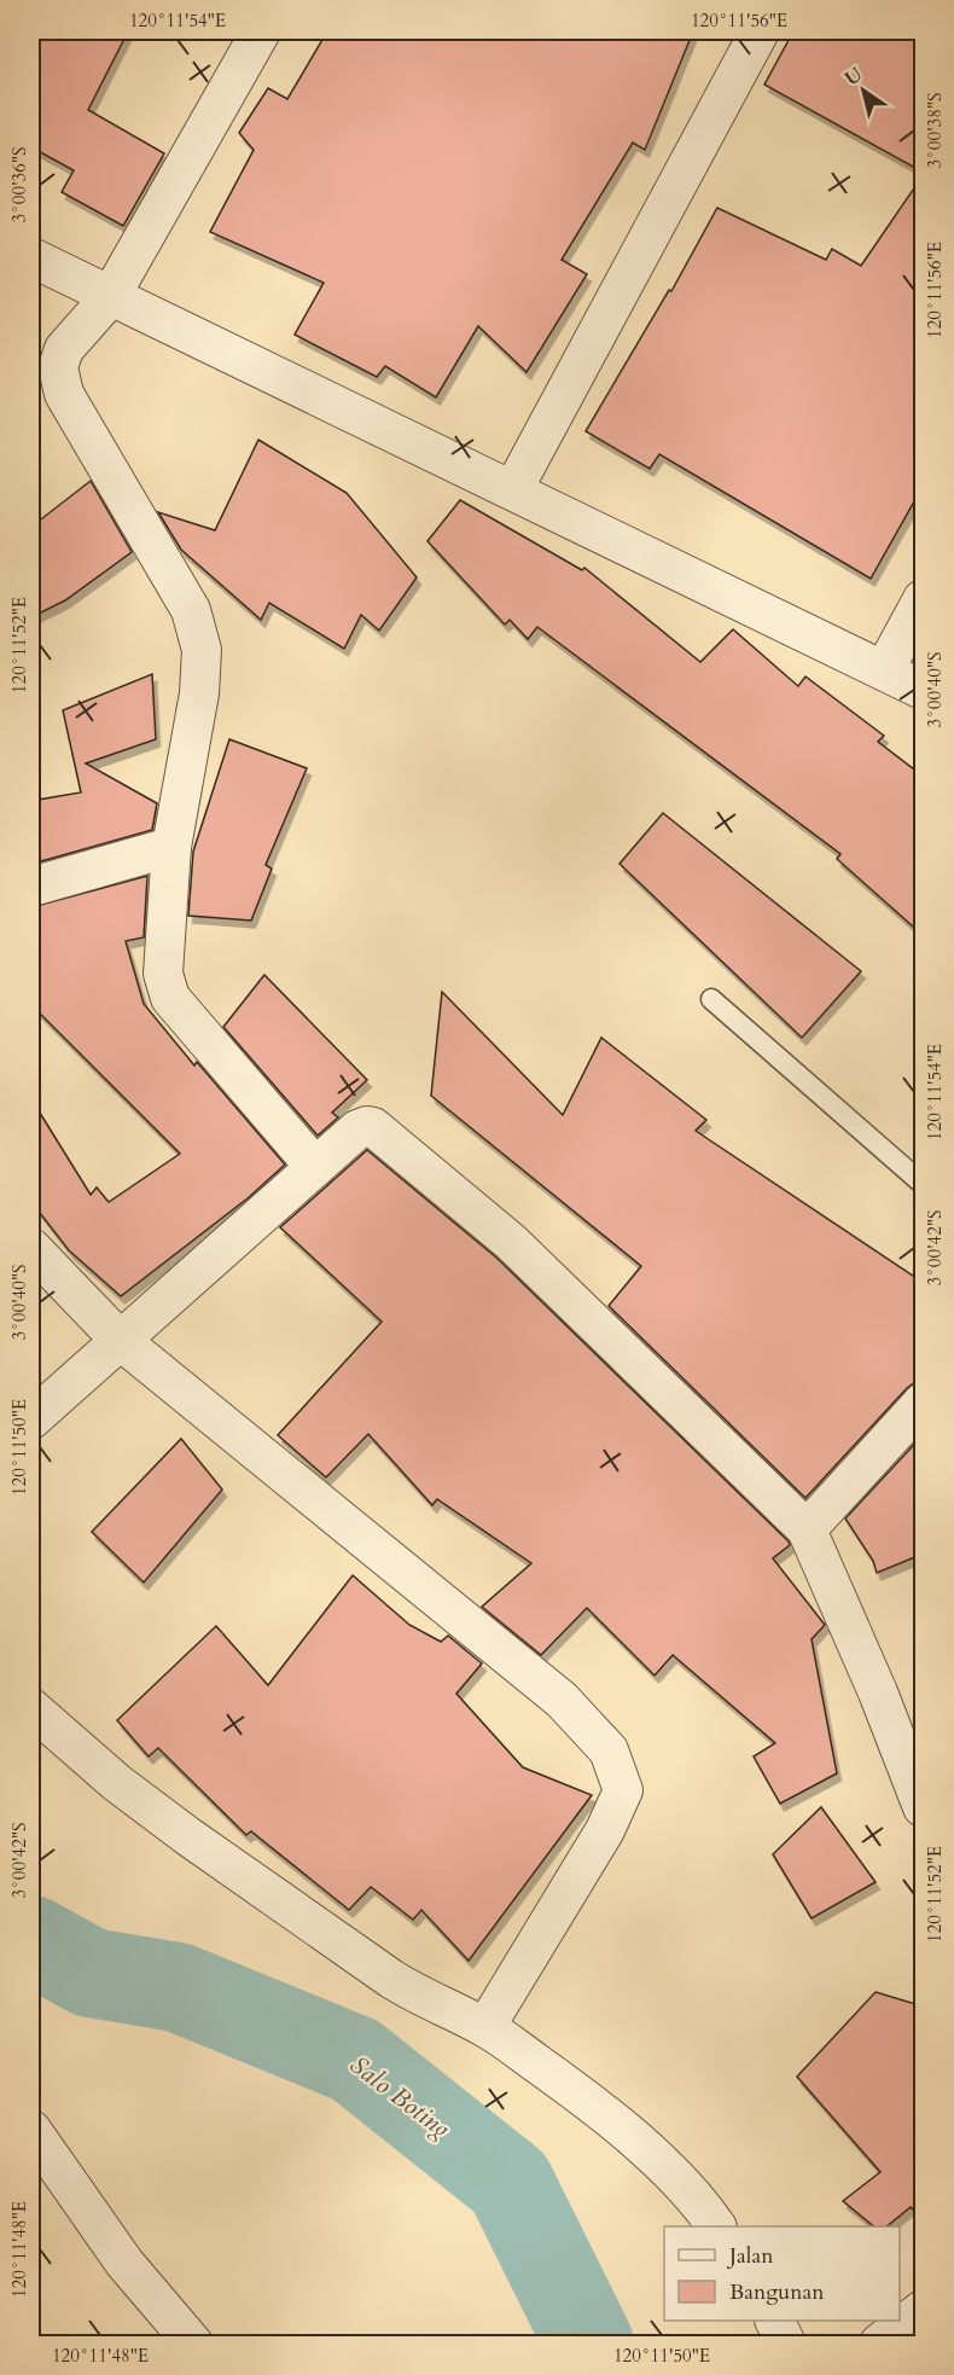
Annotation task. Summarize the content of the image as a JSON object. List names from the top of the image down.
{
  "water": ["Salo Boting"],
  "legend": ["Jalan", "Bangunan"],
  "north": "top left",
  "coordinates": [
    "120°11'54\"E",
    "120°11'56\"E",
    "3°00'38\"S",
    "3°00'36\"S",
    "120°11'52\"E",
    "3°00'40\"S",
    "3°00'42\"S",
    "120°11'50\"E",
    "120°11'48\"E"
  ]
}
